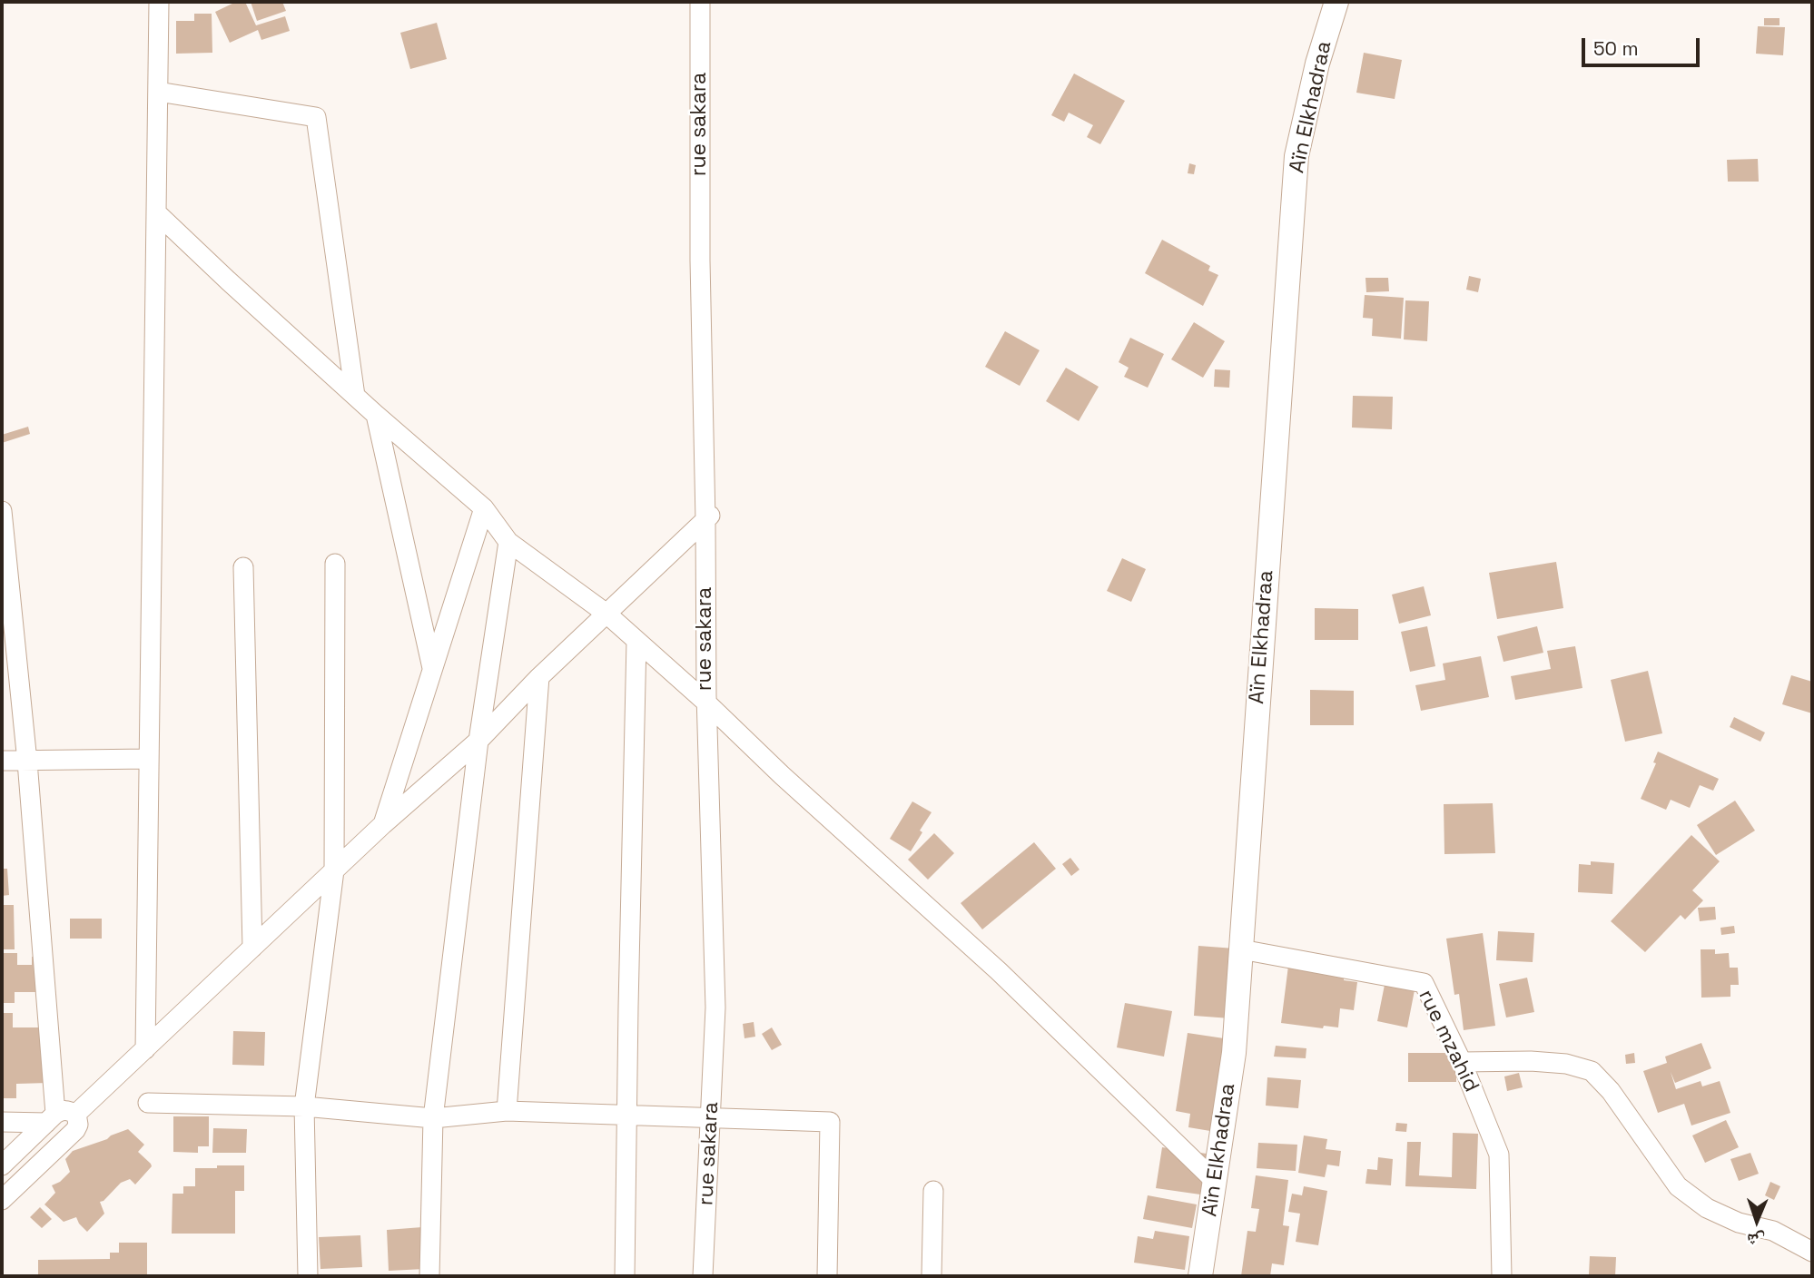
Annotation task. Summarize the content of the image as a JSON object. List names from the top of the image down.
{
  "streets": {
    "main road": ["Aïn Elkhadraa"],
    "street": ["rue sakara", "rue mzahid"]
  },
  "crossings": [
    ["Aïn Elkhadraa", "rue mzahid"]
  ],
  "scale_bar": "50 m",
  "north": "bottom"
}
